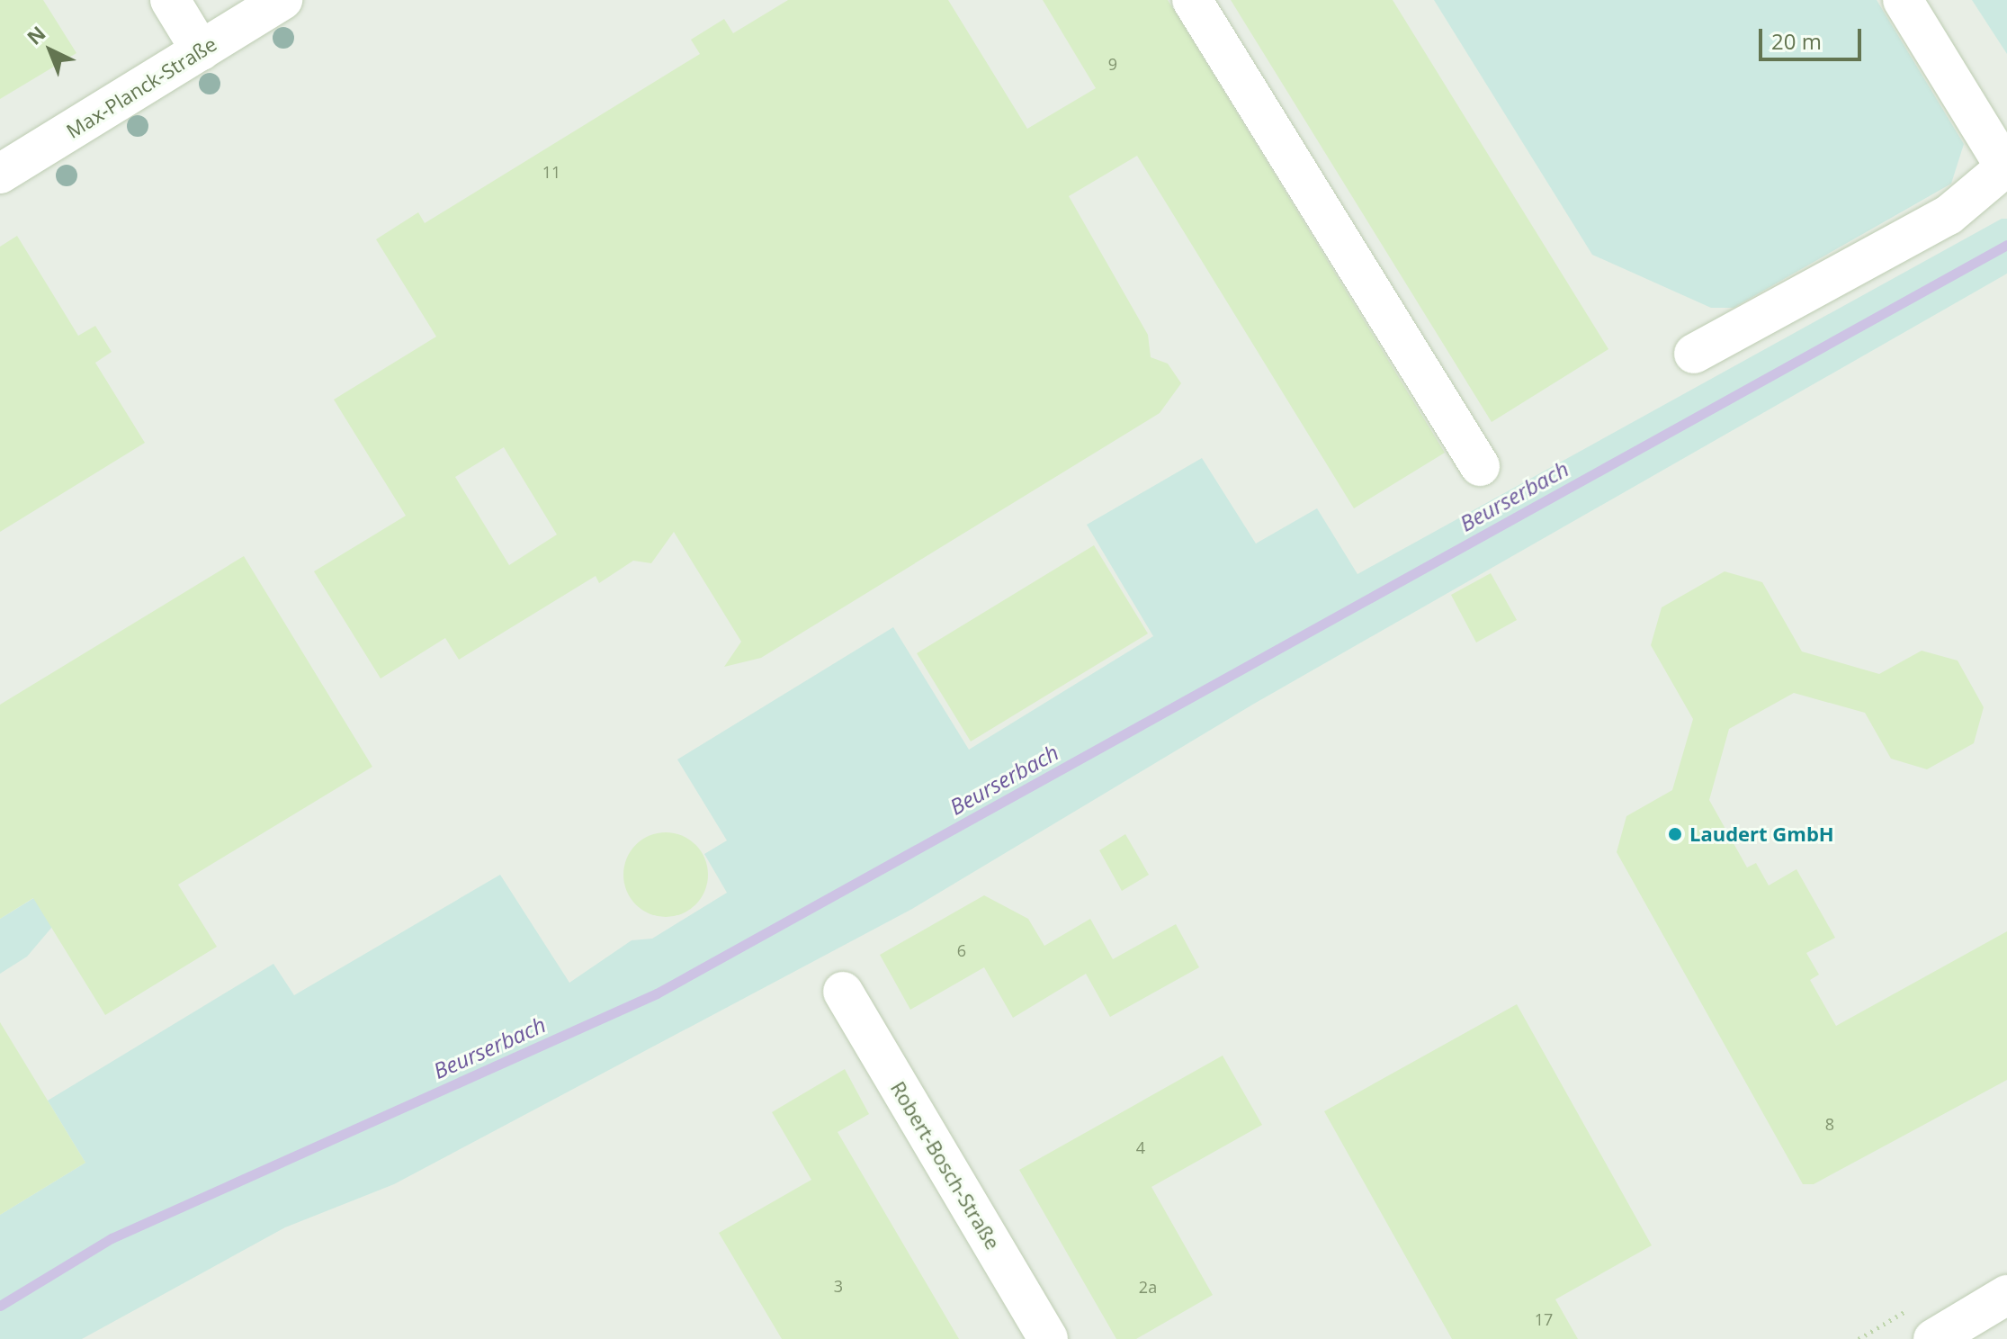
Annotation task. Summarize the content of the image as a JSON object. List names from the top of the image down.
{
  "streets": {
    "street": ["Max-Planck-Straße", "Robert-Bosch-Straße"]
  },
  "water": ["Beurserbach"],
  "places": ["Laudert GmbH"],
  "house_numbers": [
    "9",
    "11",
    "6",
    "8",
    "4",
    "3",
    "2a",
    "17"
  ],
  "scale_bar": "20 m",
  "north": "top left"
}
